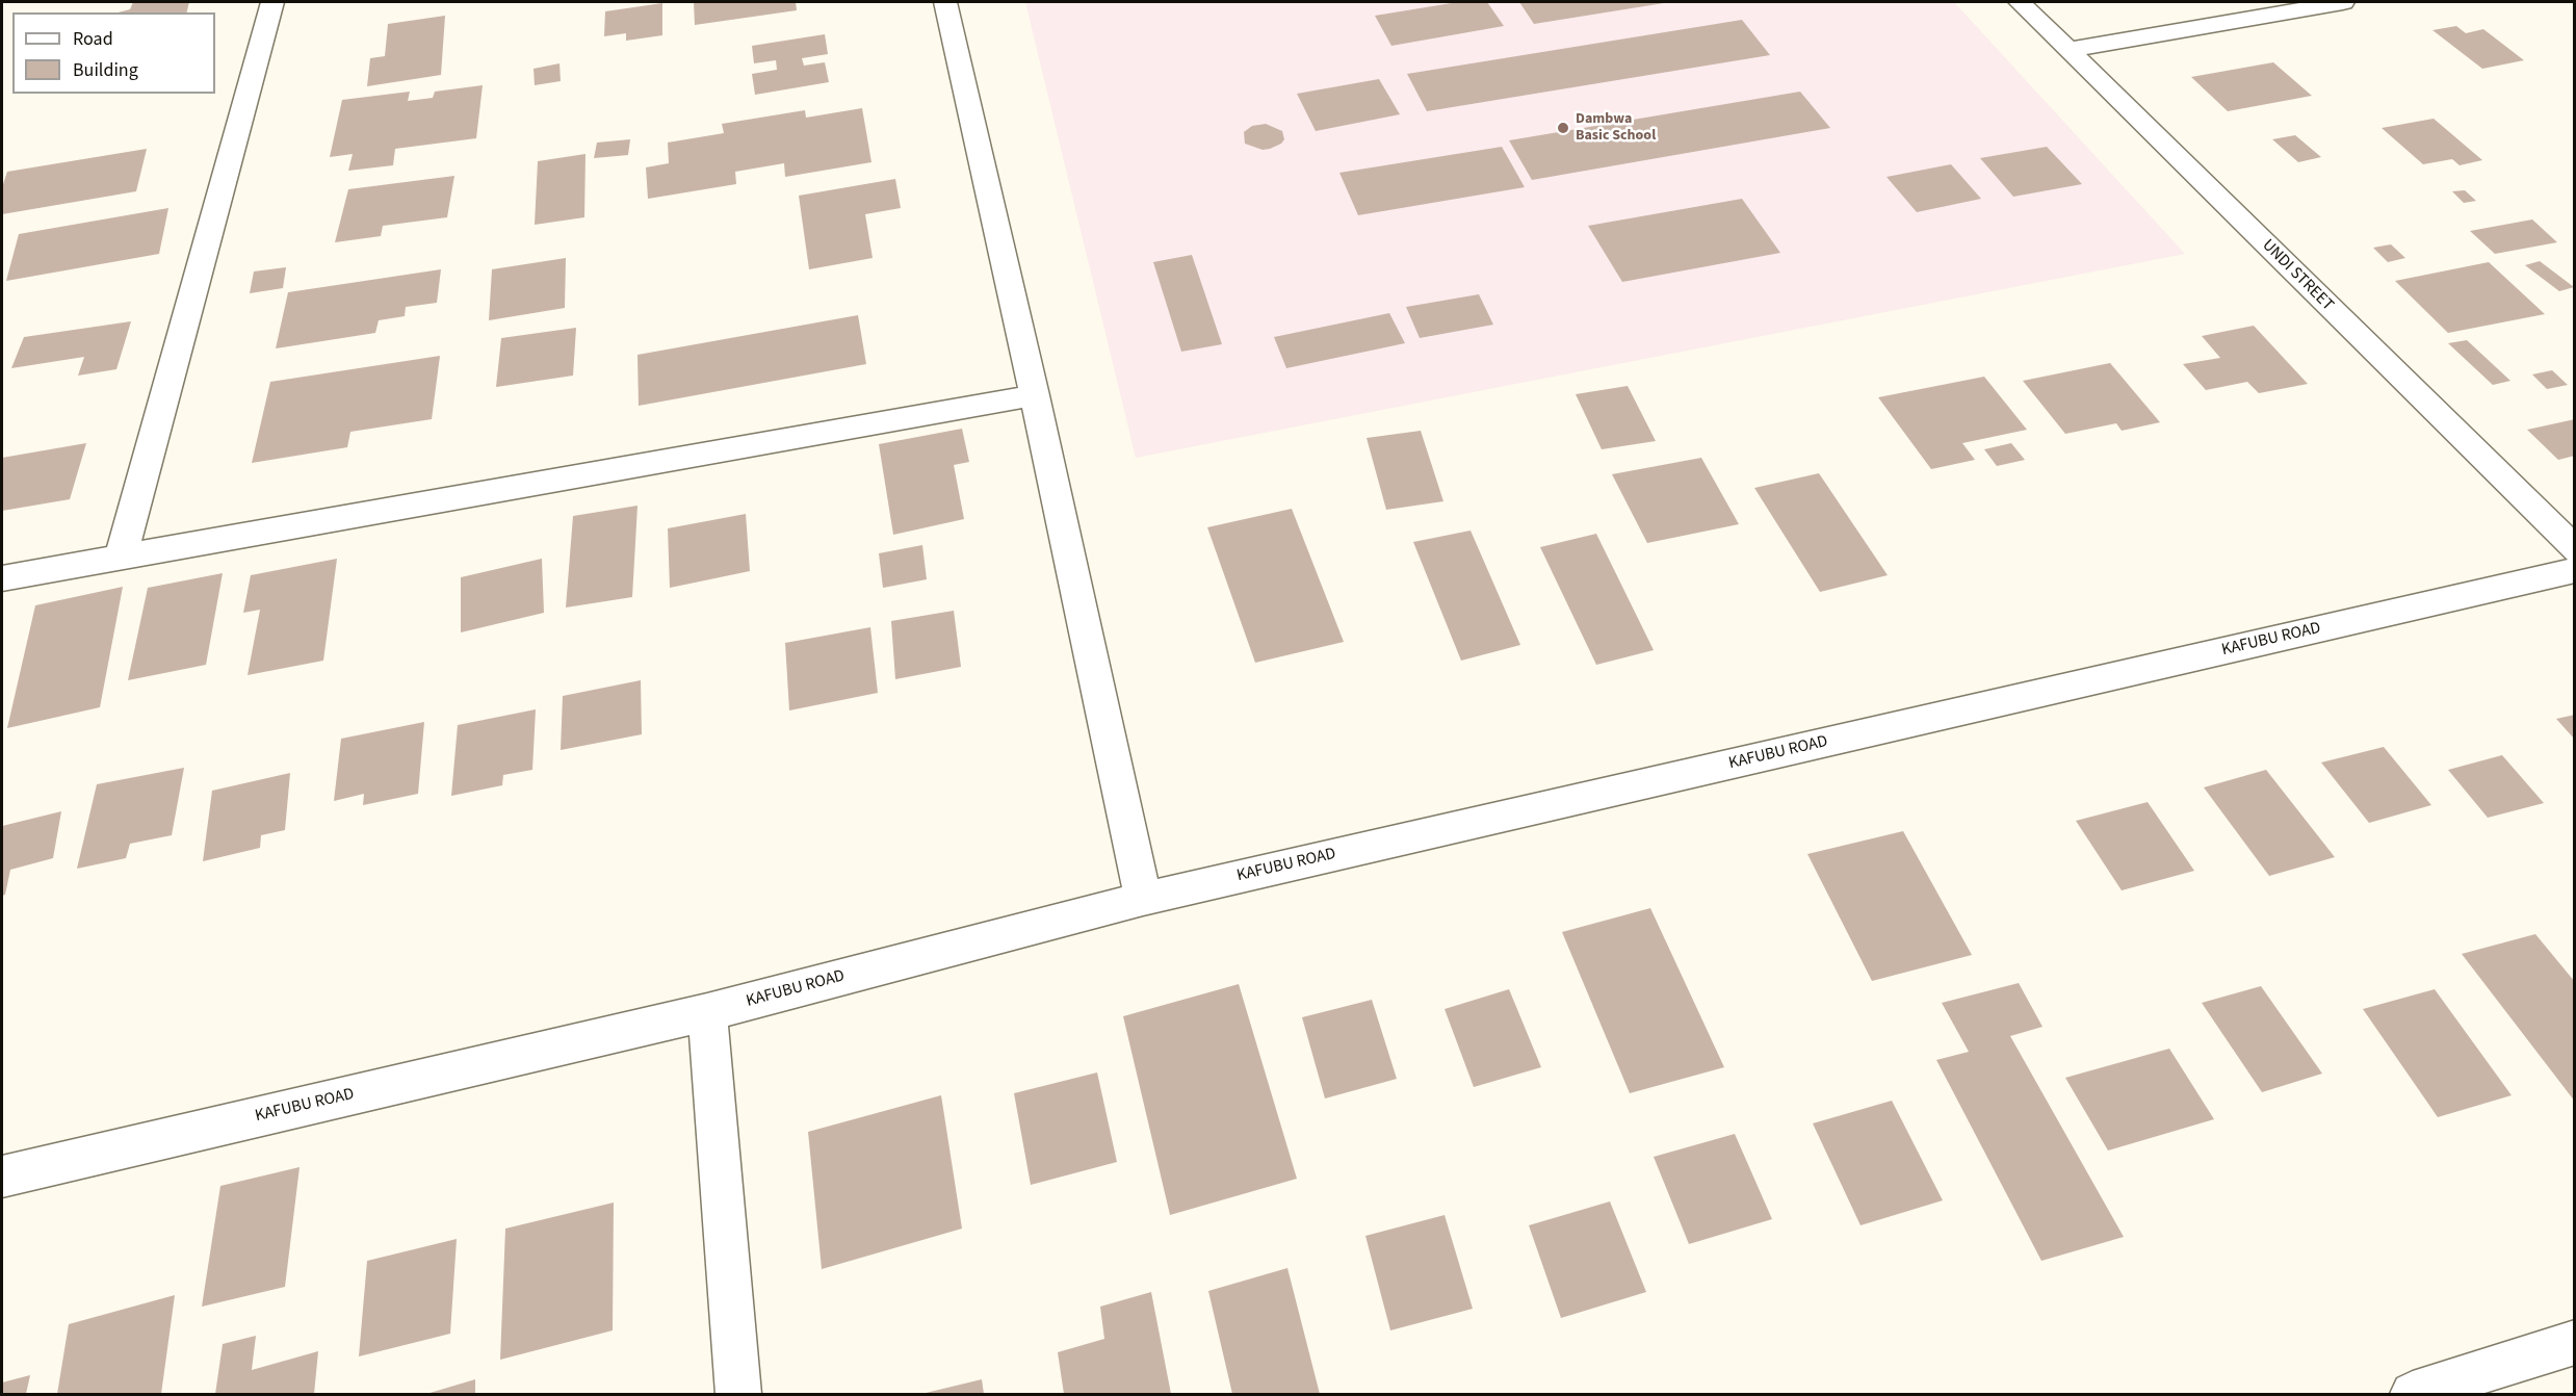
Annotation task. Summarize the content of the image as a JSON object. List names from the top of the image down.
{
  "streets": {
    "street": ["UNDI STREET", "KAFUBU ROAD"]
  },
  "places": ["Dambwa Basic School"],
  "legend": ["Road", "Building"]
}
